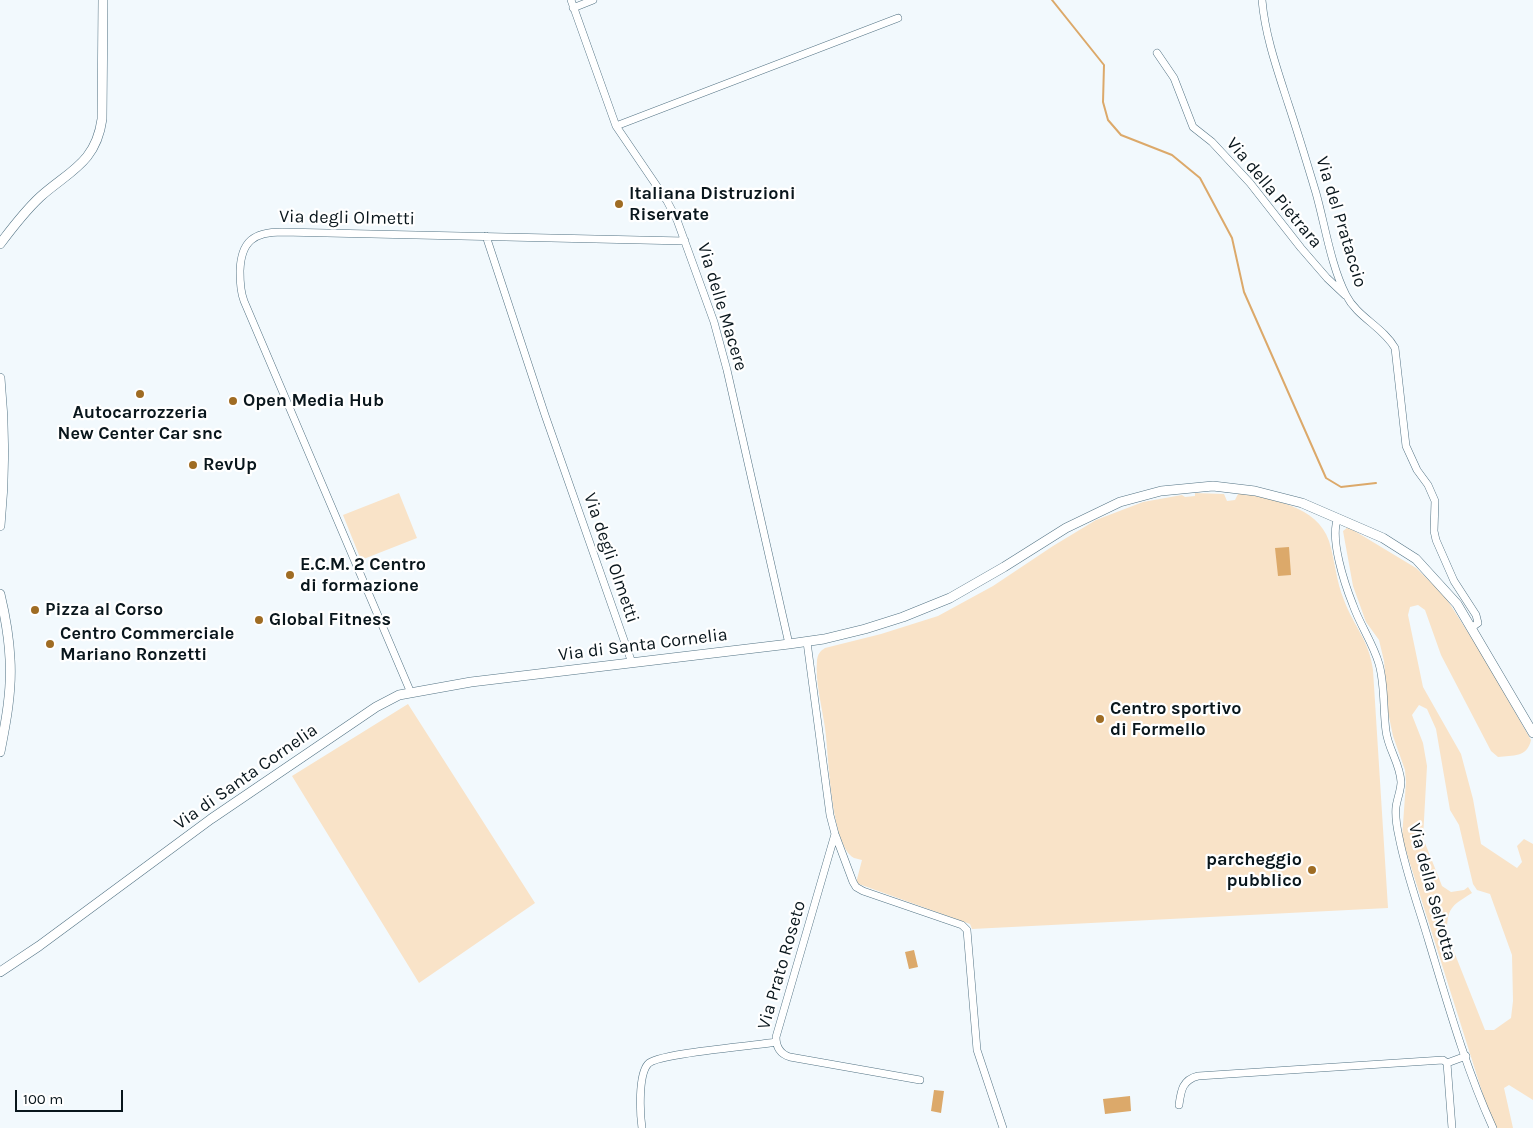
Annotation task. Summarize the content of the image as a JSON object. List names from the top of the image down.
{
  "streets": {
    "street": [
      "Via della Pietrara",
      "Via degli Olmetti",
      "Via del Prataccio",
      "Via delle Macere",
      "Via di Santa Cornelia",
      "Via della Selvotta",
      "Via Prato Roseto"
    ]
  },
  "crossings": [
    ["Via della Pietrara", "Via del Prataccio"],
    ["Via degli Olmetti", "Via delle Macere"],
    ["Via degli Olmetti", "Via di Santa Cornelia"],
    ["Via del Prataccio", "Via di Santa Cornelia"],
    ["Via delle Macere", "Via di Santa Cornelia"],
    ["Via di Santa Cornelia", "Via della Selvotta"],
    ["Via di Santa Cornelia", "Via Prato Roseto"]
  ],
  "places": [
    "Italiana Distruzioni Riservate",
    "Autocarrozzeria New Center Car snc",
    "Open Media Hub",
    "RevUp",
    "E.C.M. 2 Centro di formazione",
    "Pizza al Corso",
    "Global Fitness",
    "Centro Commerciale Mariano Ronzetti",
    "Centro sportivo di Formello",
    "parcheggio pubblico"
  ],
  "scale_bar": "100 m"
}
